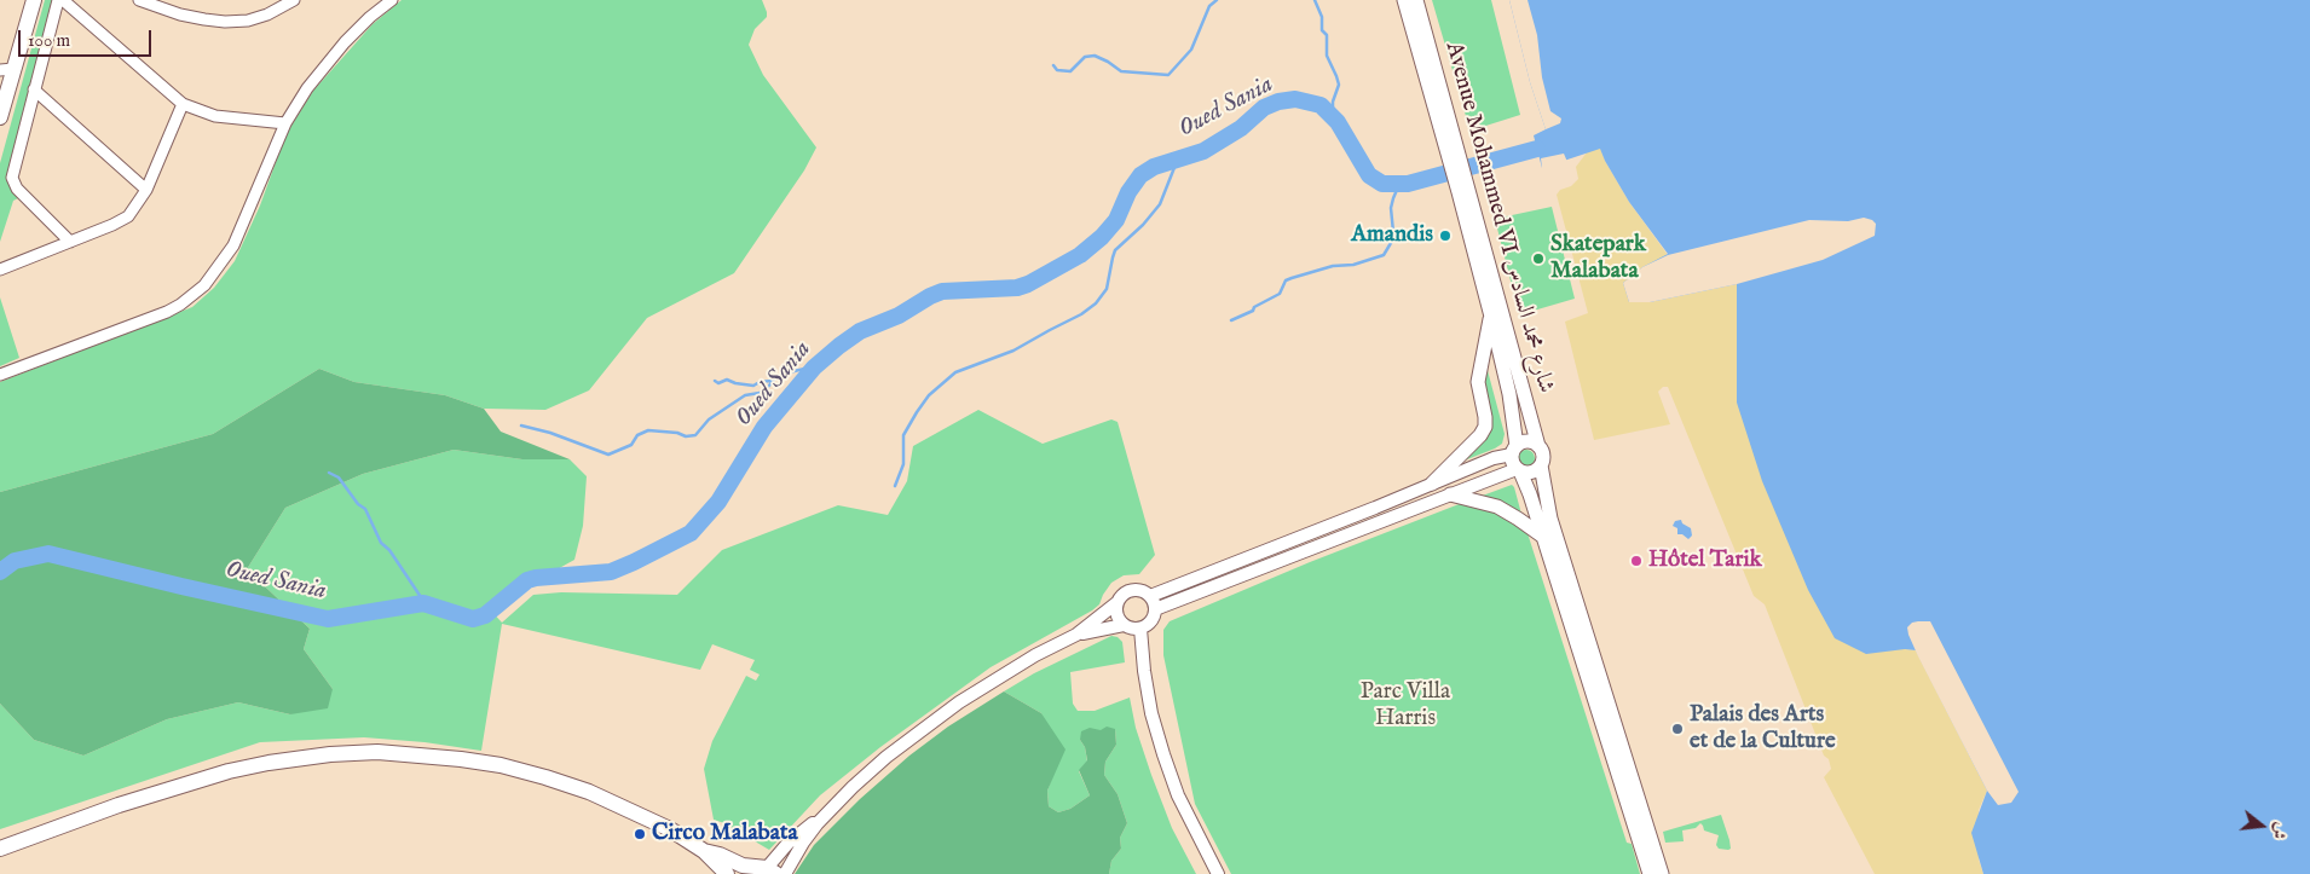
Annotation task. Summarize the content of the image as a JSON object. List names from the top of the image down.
{
  "streets": {
    "main road": ["Avenue Mohammed VI شارع محمد السادس"]
  },
  "water": ["Oued Sania"],
  "parks": ["Parc Villa Harris"],
  "places": [
    "Amandis",
    "Skatepark Malabata",
    "Hôtel Tarik",
    "Palais des Arts et de la Culture",
    "Circo Malabata"
  ],
  "scale_bar": "100 m",
  "north": "right"
}
